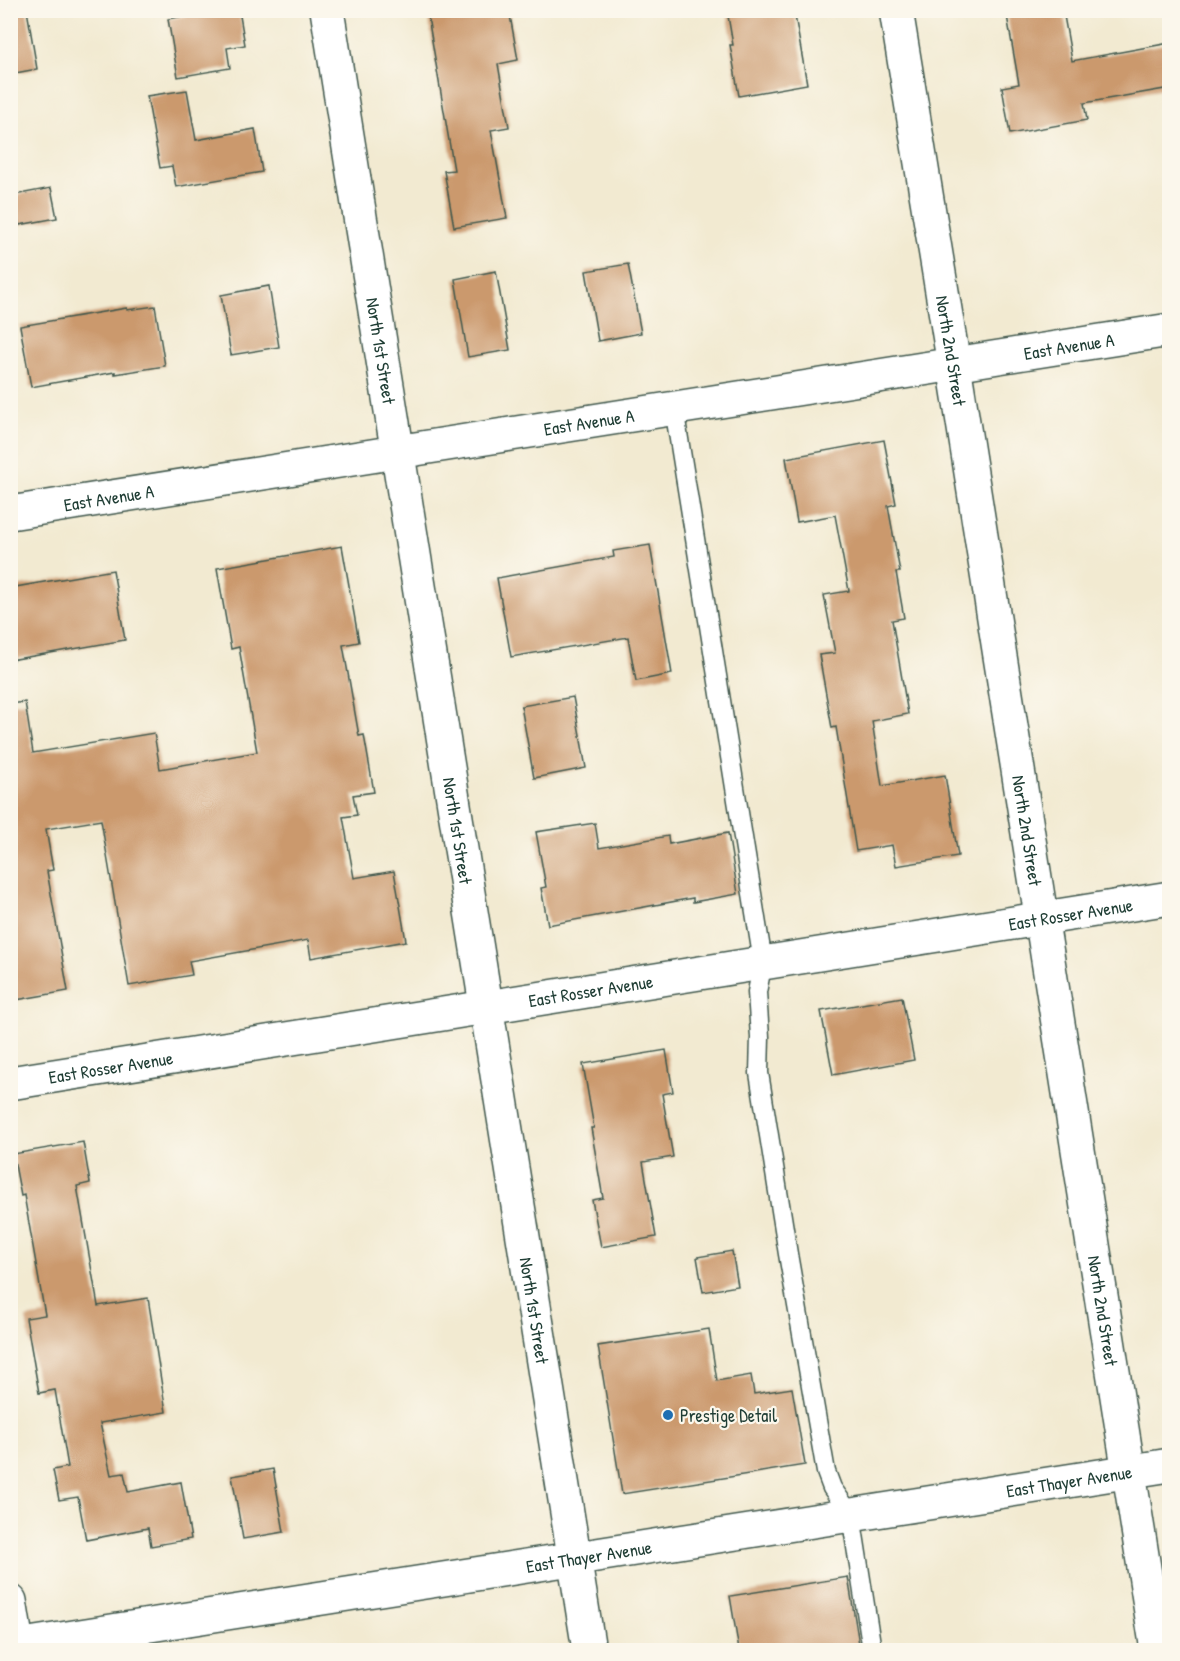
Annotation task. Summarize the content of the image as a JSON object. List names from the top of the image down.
{
  "streets": {
    "street": [
      "East Avenue A",
      "North 2nd Street",
      "North 1st Street",
      "East Rosser Avenue",
      "East Thayer Avenue"
    ]
  },
  "crossings": [
    ["East Avenue A", "North 2nd Street"],
    ["East Avenue A", "North 1st Street"],
    ["North 2nd Street", "East Rosser Avenue"],
    ["North 2nd Street", "East Thayer Avenue"],
    ["North 1st Street", "East Rosser Avenue"],
    ["North 1st Street", "East Thayer Avenue"]
  ],
  "places": ["Prestige Detail"]
}
